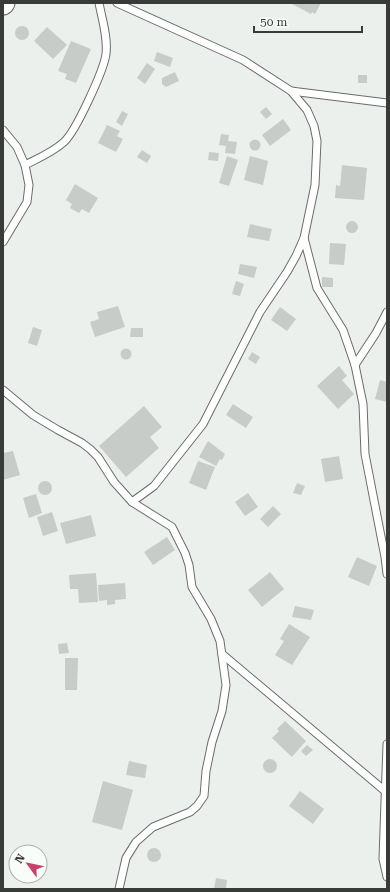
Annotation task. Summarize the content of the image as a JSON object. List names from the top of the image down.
{
  "scale_bar": "50 m",
  "north": "top left"
}
